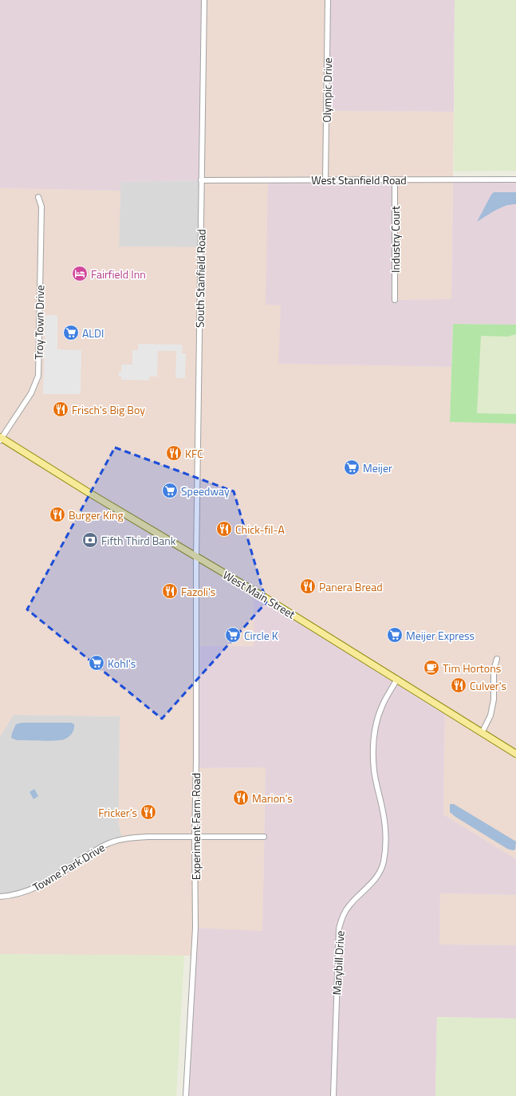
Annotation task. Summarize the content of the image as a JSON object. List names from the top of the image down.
{
  "streets": {
    "main road": ["West Main Street"],
    "street": [
      "Olympic Drive",
      "West Stanfield Road",
      "Industry Court",
      "South Stanfield Road",
      "Troy Town Drive",
      "Experiment Farm Road",
      "Towne Park Drive",
      "Marybill Drive"
    ]
  },
  "crossings": [
    ["Olympic Drive", "West Stanfield Road"],
    ["West Stanfield Road", "Industry Court"],
    ["West Stanfield Road", "South Stanfield Road"],
    ["South Stanfield Road", "West Main Street"],
    ["South Stanfield Road", "Experiment Farm Road"],
    ["Troy Town Drive", "West Main Street"],
    ["West Main Street", "Experiment Farm Road"],
    ["West Main Street", "Marybill Drive"],
    ["Experiment Farm Road", "Towne Park Drive"]
  ],
  "places": {
    "hotel": ["Fairfield Inn"],
    "supermarket": [
      "ALDI",
      "Meijer",
      "Speedway",
      "Circle K",
      "Meijer Express",
      "Kohl's"
    ],
    "restaurant": [
      "Frisch's Big Boy",
      "KFC",
      "Burger King",
      "Chick-fil-A",
      "Panera Bread",
      "Fazoli's",
      "Culver's",
      "Marion’s",
      "Fricker’s"
    ],
    "bank": ["Fifth Third Bank"],
    "cafe": ["Tim Hortons"]
  }
}
